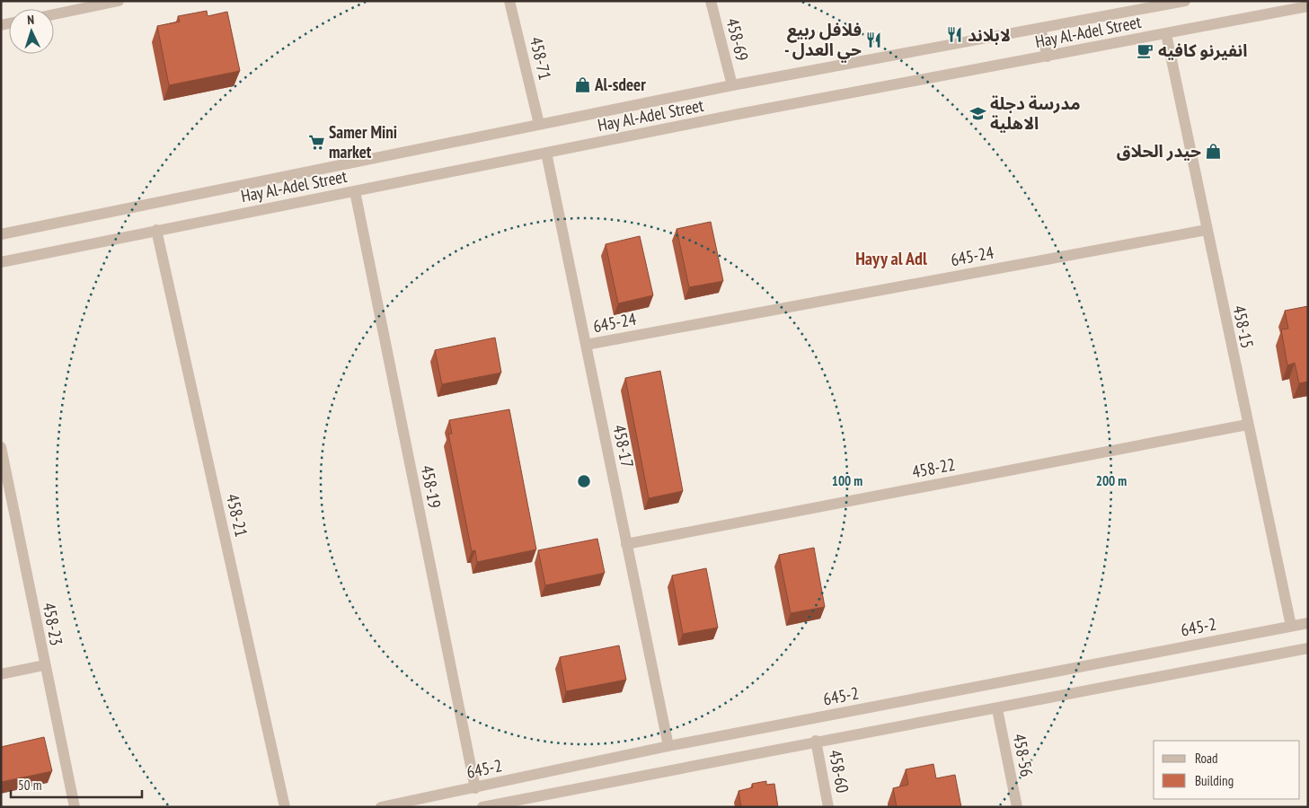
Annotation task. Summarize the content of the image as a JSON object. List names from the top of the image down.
{
  "streets": {
    "street": [
      "Hay Al-Adel Street",
      "458-69",
      "458-71",
      "645-24",
      "458-15",
      "458-17",
      "458-22",
      "458-19",
      "458-21",
      "458-23",
      "645-2",
      "458-56",
      "458-60"
    ]
  },
  "crossings": [
    ["Hay Al-Adel Street", "458-69"],
    ["Hay Al-Adel Street", "458-71"],
    ["Hay Al-Adel Street", "458-15"],
    ["Hay Al-Adel Street", "458-17"],
    ["Hay Al-Adel Street", "458-19"],
    ["Hay Al-Adel Street", "458-21"],
    ["645-24", "458-15"],
    ["645-24", "458-17"],
    ["458-15", "458-22"],
    ["458-15", "645-2"],
    ["458-17", "458-22"],
    ["458-17", "645-2"],
    ["458-19", "645-2"]
  ],
  "districts": ["Hayy al Adl"],
  "places": {
    "restaurant": ["لابلاند", "فلافل ربيع - حي العدل"],
    "cafe": ["انفيرنو كافيه"],
    "shop": ["Al-sdeer", "حيدر الحلاق"],
    "school or university": ["مدرسة دجلة الاهلية"],
    "supermarket": ["Samer Mini market"]
  },
  "legend": ["Road", "Building"],
  "scale_bar": "50 m",
  "north": "top",
  "rings": ["100 m", "200 m"]
}
